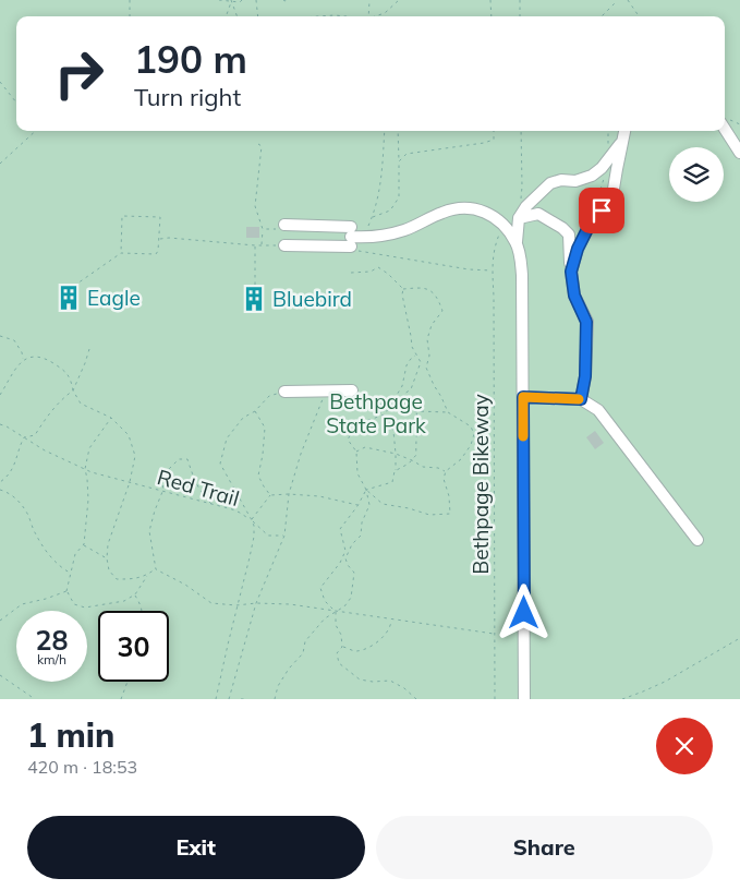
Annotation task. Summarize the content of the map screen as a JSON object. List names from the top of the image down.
{
  "streets": {
    "path": ["Bethpage Bikeway", "Red Trail"]
  },
  "parks": ["Bethpage State Park"],
  "places": {
    "building": ["Eagle", "Bluebird"]
  },
  "page": {
    "turn": ["190 m", "Turn right"],
    "speed": "28 km/h",
    "limit": "30",
    "heading": ["1 min", "420 m · 18:53"],
    "buttons": ["Exit", "Share"]
  }
}
